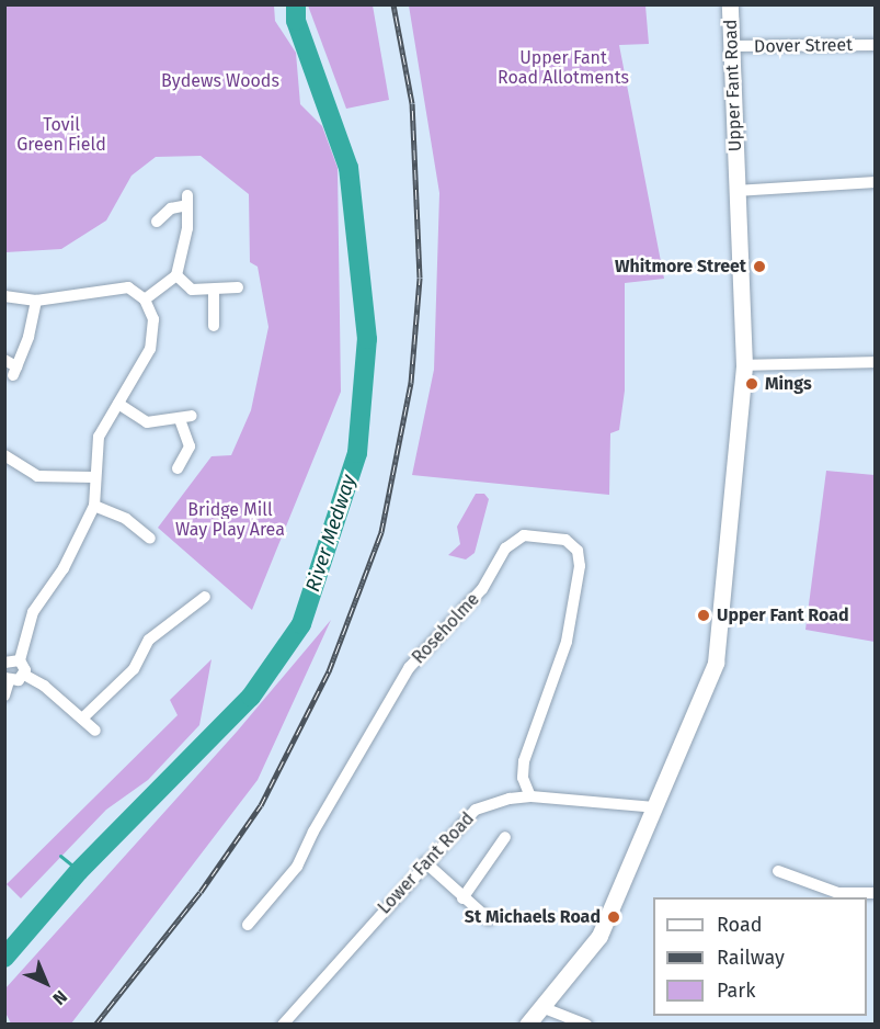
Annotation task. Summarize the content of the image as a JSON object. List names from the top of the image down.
{
  "streets": {
    "street": [
      "Dover Street",
      "Upper Fant Road",
      "Roseholme",
      "Lower Fant Road"
    ]
  },
  "crossings": [
    ["Dover Street", "Upper Fant Road"],
    ["Upper Fant Road", "Lower Fant Road"],
    ["Roseholme", "Lower Fant Road"]
  ],
  "water": ["River Medway"],
  "parks": [
    "Upper Fant Road Allotments",
    "Bydews Woods",
    "Tovil Green Field",
    "Bridge Mill Way Play Area"
  ],
  "places": [
    "Whitmore Street",
    "Mings",
    "Upper Fant Road",
    "St Michaels Road"
  ],
  "legend": ["Road", "Railway", "Park"],
  "north": "bottom right"
}
